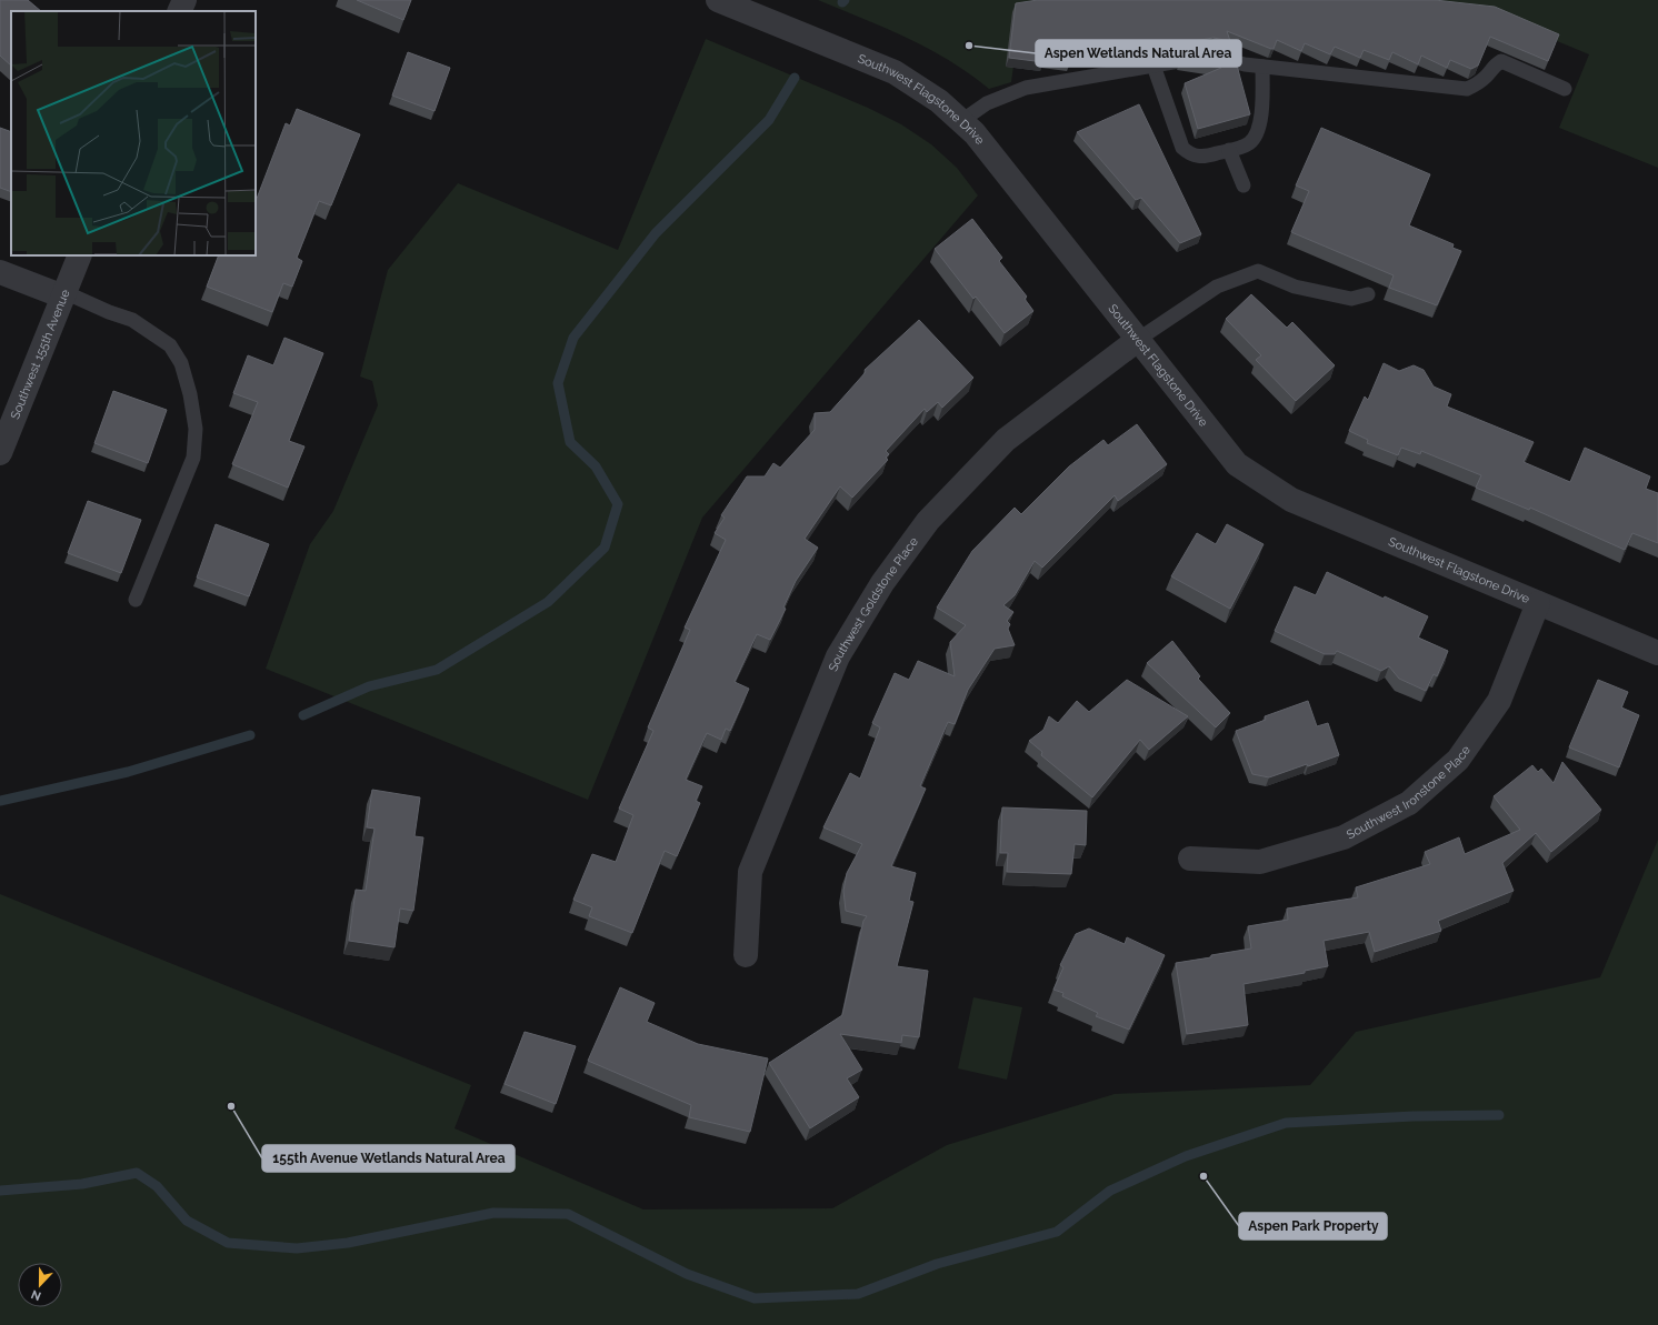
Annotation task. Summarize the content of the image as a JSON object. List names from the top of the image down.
{
  "streets": {
    "street": [
      "Southwest Flagstone Drive",
      "Southwest 155th Avenue",
      "Southwest Goldstone Place",
      "Southwest Ironstone Place"
    ]
  },
  "crossings": [
    ["Southwest Flagstone Drive", "Southwest Goldstone Place"],
    ["Southwest Flagstone Drive", "Southwest Ironstone Place"]
  ],
  "places": ["Aspen Wetlands Natural Area", "155th Avenue Wetlands Natural Area", "Aspen Park Property"],
  "north": "bottom"
}
